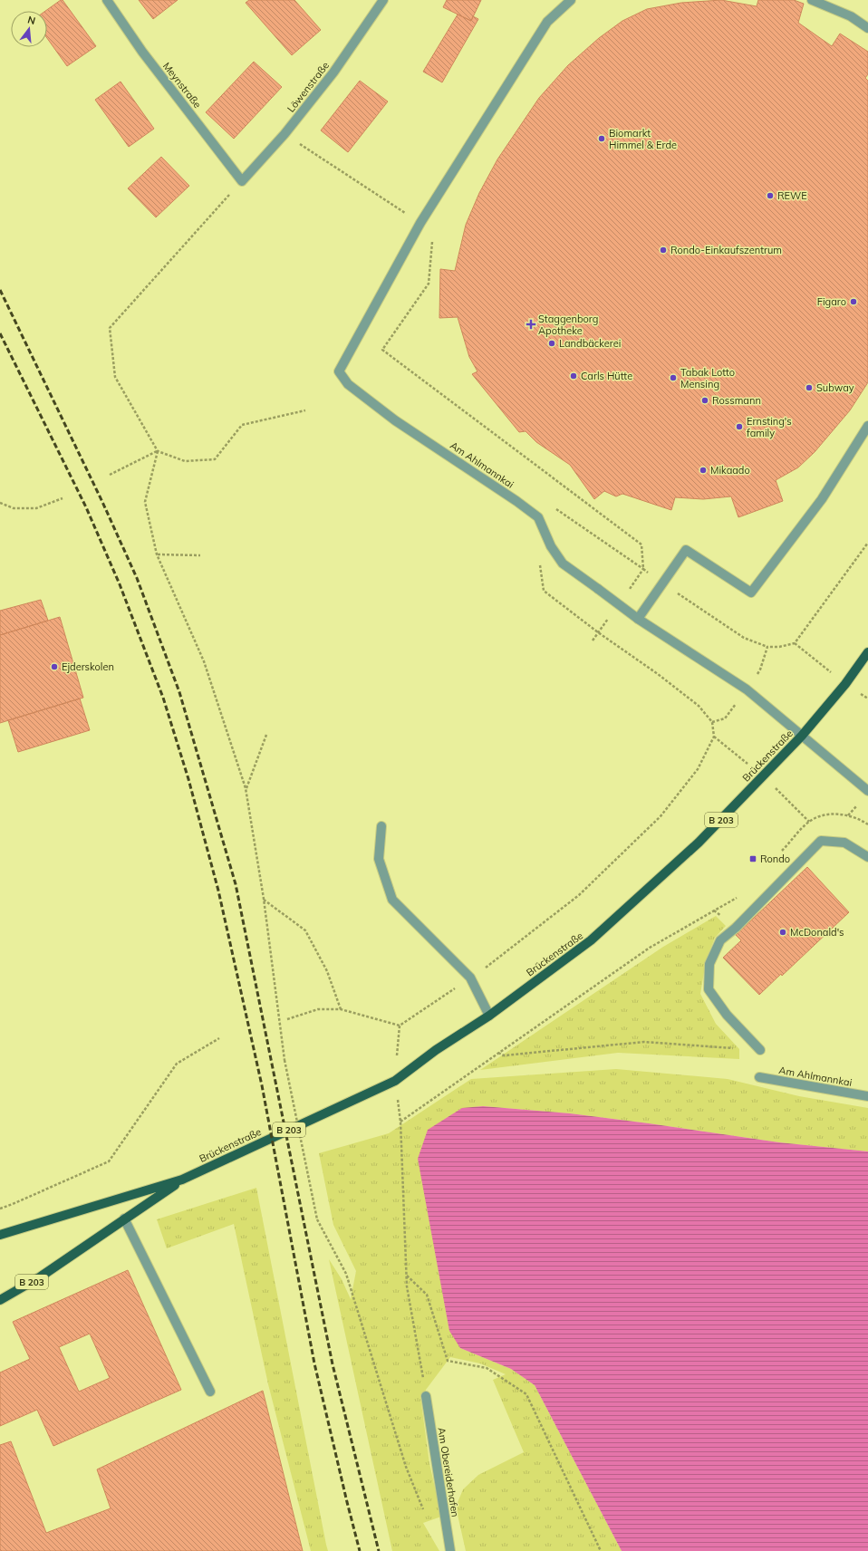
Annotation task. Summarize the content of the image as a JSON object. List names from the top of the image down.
{
  "streets": {
    "main road": ["Brückenstraße", "B 203"],
    "street": [
      "Meynstraße",
      "Löwenstraße",
      "Am Ahlmannkai",
      "Am Obereiderhafen"
    ]
  },
  "crossings": [
    ["Meynstraße", "Löwenstraße"],
    ["Am Ahlmannkai", "Brückenstraße"]
  ],
  "places": {
    "other": [
      "Biomarkt Himmel & Erde",
      "REWE",
      "Rondo-Einkaufszentrum",
      "Figaro",
      "Landbäckerei",
      "Carls Hütte",
      "Tabak Lotto Mensing",
      "Subway",
      "Rossmann",
      "Ernsting's family",
      "Mikaado",
      "Ejderskolen",
      "McDonald's"
    ],
    "health": ["Staggenborg Apotheke"],
    "transit": ["Rondo"]
  },
  "north": "top"
}
